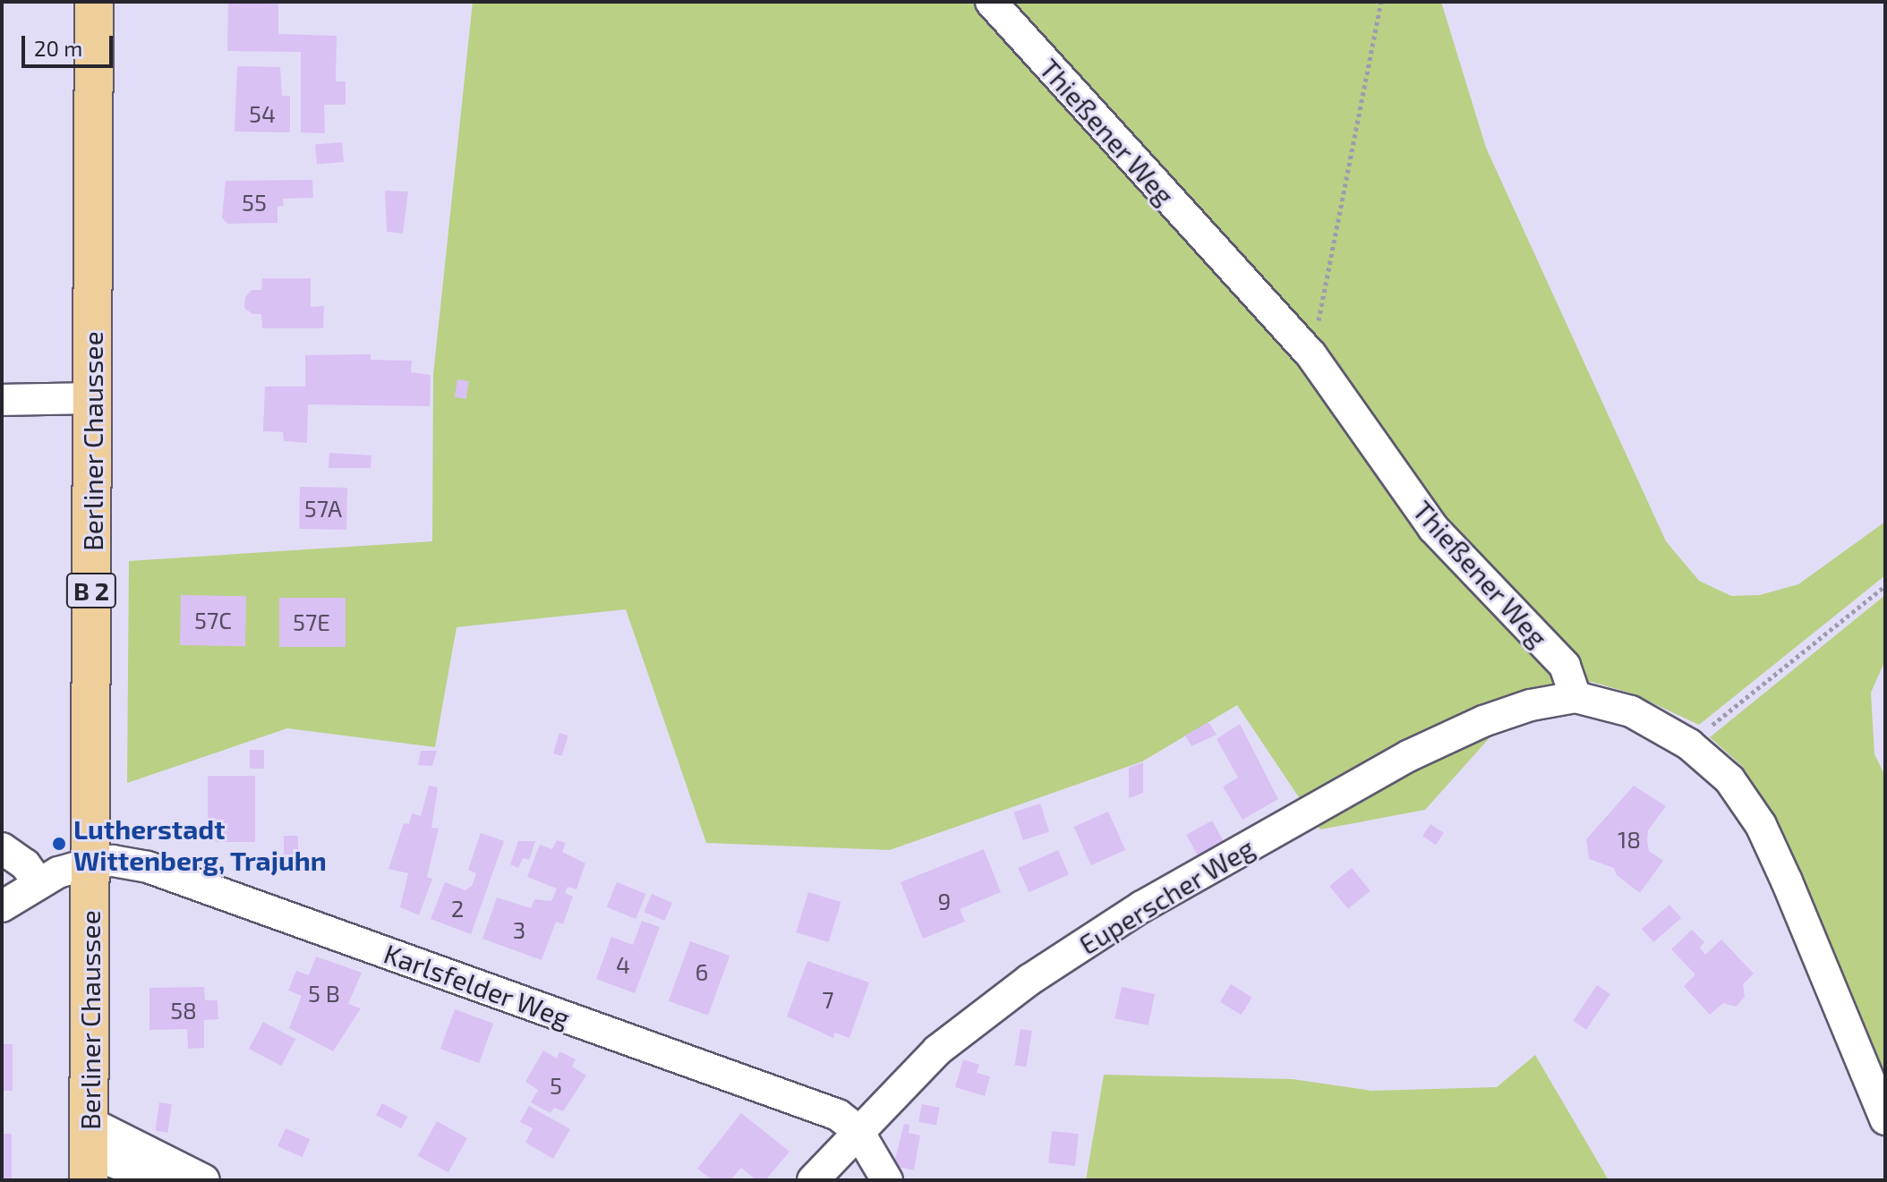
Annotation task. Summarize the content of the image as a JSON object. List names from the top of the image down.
{
  "streets": {
    "main road": ["Berliner Chaussee", "B 2"],
    "street": ["Thießener Weg", "Euperscher Weg", "Karlsfelder Weg"]
  },
  "crossings": [
    ["Thießener Weg", "Euperscher Weg"],
    ["Berliner Chaussee", "Karlsfelder Weg"],
    ["Euperscher Weg", "Karlsfelder Weg"]
  ],
  "places": ["Lutherstadt Wittenberg, Trajuhn"],
  "house_numbers": [
    "54",
    "55",
    "57A",
    "57C",
    "57E",
    "18",
    "9",
    "2",
    "3",
    "4",
    "6",
    "5 B",
    "7",
    "58",
    "5"
  ],
  "scale_bar": "20 m"
}
